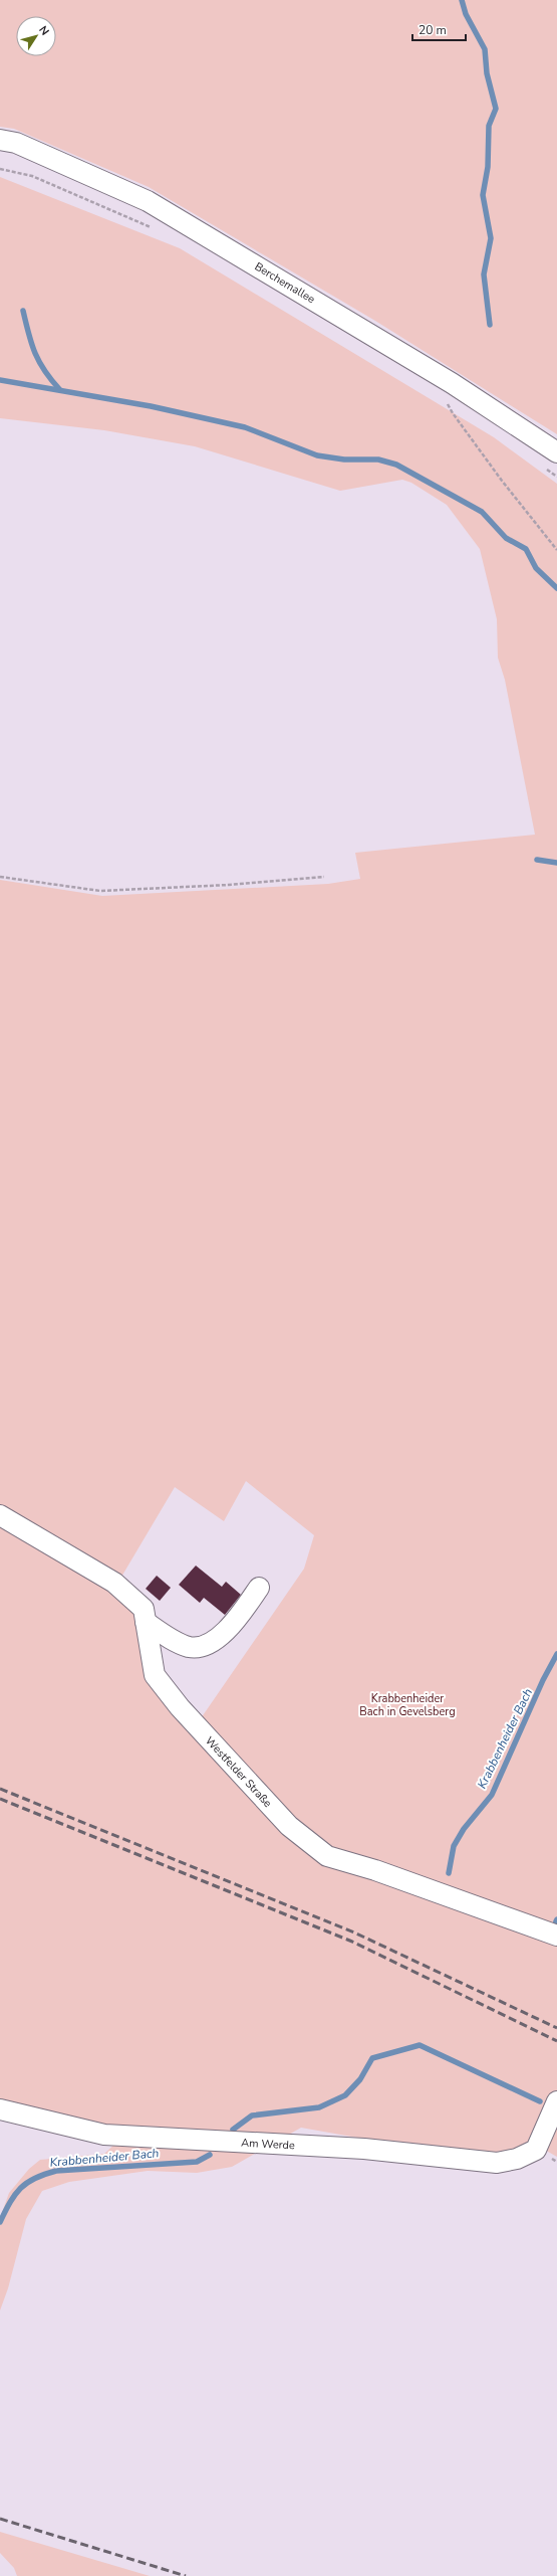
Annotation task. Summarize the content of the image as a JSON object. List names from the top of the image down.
{
  "streets": {
    "street": ["Berchemallee", "Westfelder Straße", "Am Werde"]
  },
  "water": ["Krabbenheider Bach"],
  "parks": ["Krabbenheider Bach in Gevelsberg"],
  "scale_bar": "20 m",
  "north": "top right"
}
